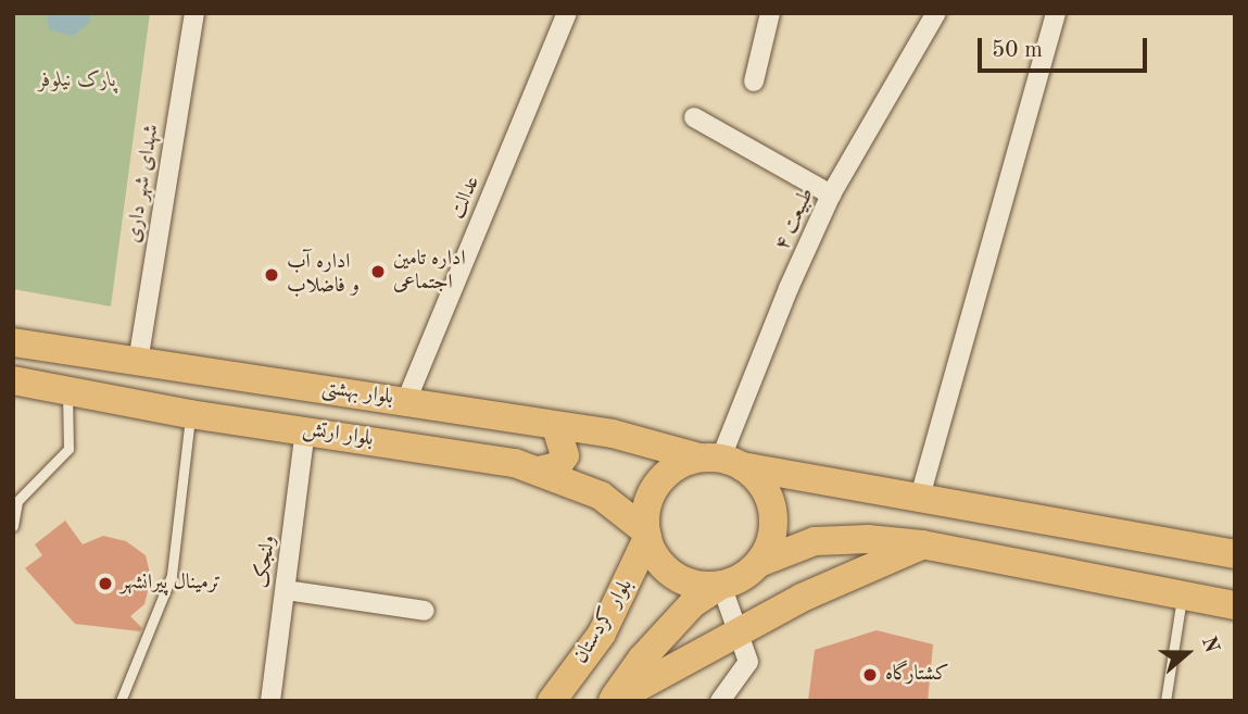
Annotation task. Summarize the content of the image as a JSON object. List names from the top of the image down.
{
  "streets": {
    "main road": ["بلوار بهشتی", "بلوار ارتش", "بلوار کردستان"],
    "street": [
      "شهدای شهر داری",
      "عدالت",
      "طبیعت ۴",
      "ولنجک"
    ]
  },
  "crossings": [
    ["شهدای شهر داری", "بلوار بهشتی"],
    ["عدالت", "بلوار بهشتی"],
    ["طبیعت ۴", "بلوار بهشتی"],
    ["طبیعت ۴", "بلوار ارتش"],
    ["طبیعت ۴", "بلوار کردستان"],
    ["بلوار بهشتی", "بلوار ارتش"],
    ["بلوار بهشتی", "بلوار کردستان"],
    ["بلوار ارتش", "ولنجک"],
    ["بلوار ارتش", "بلوار کردستان"]
  ],
  "parks": ["پارک نیلوفر"],
  "places": [
    "اداره تامین اجتماعی",
    "اداره آب و فاضلاب",
    "ترمینال پیرانشهر",
    "کشتارگاه"
  ],
  "scale_bar": "50 m",
  "north": "right"
}
